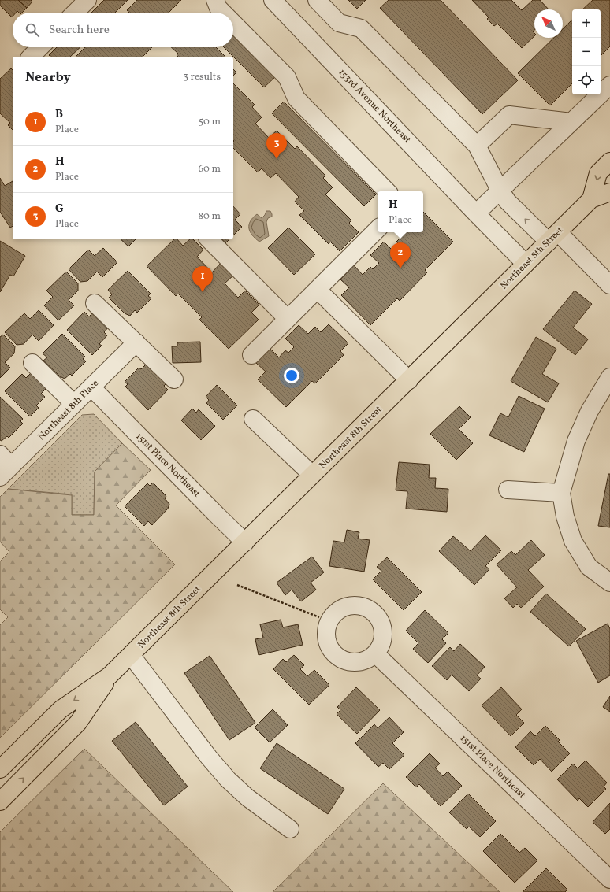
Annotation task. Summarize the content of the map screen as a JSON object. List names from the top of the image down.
{
  "streets": {
    "main road": ["Northeast 8th Street"],
    "street": ["153rd Avenue Northeast", "Northeast 8th Place", "151st Place Northeast"]
  },
  "crossings": [
    ["153rd Avenue Northeast", "Northeast 8th Street"],
    ["Northeast 8th Street", "151st Place Northeast"],
    ["Northeast 8th Place", "151st Place Northeast"]
  ],
  "north": "top left",
  "page": {
    "map_buttons": ["+", "−"],
    "search": "Search here",
    "heading": ["Nearby", "3 results"],
    "list": [
      {
        "mark": "1",
        "name": "B",
        "note": "Place",
        "value": "50 m"
      },
      {
        "mark": "2",
        "name": "H",
        "note": "Place",
        "value": "60 m"
      },
      {
        "mark": "3",
        "name": "G",
        "note": "Place",
        "value": "80 m"
      }
    ],
    "pins": ["3", "2", "1"],
    "popup": ["H", "Place"]
  }
}
